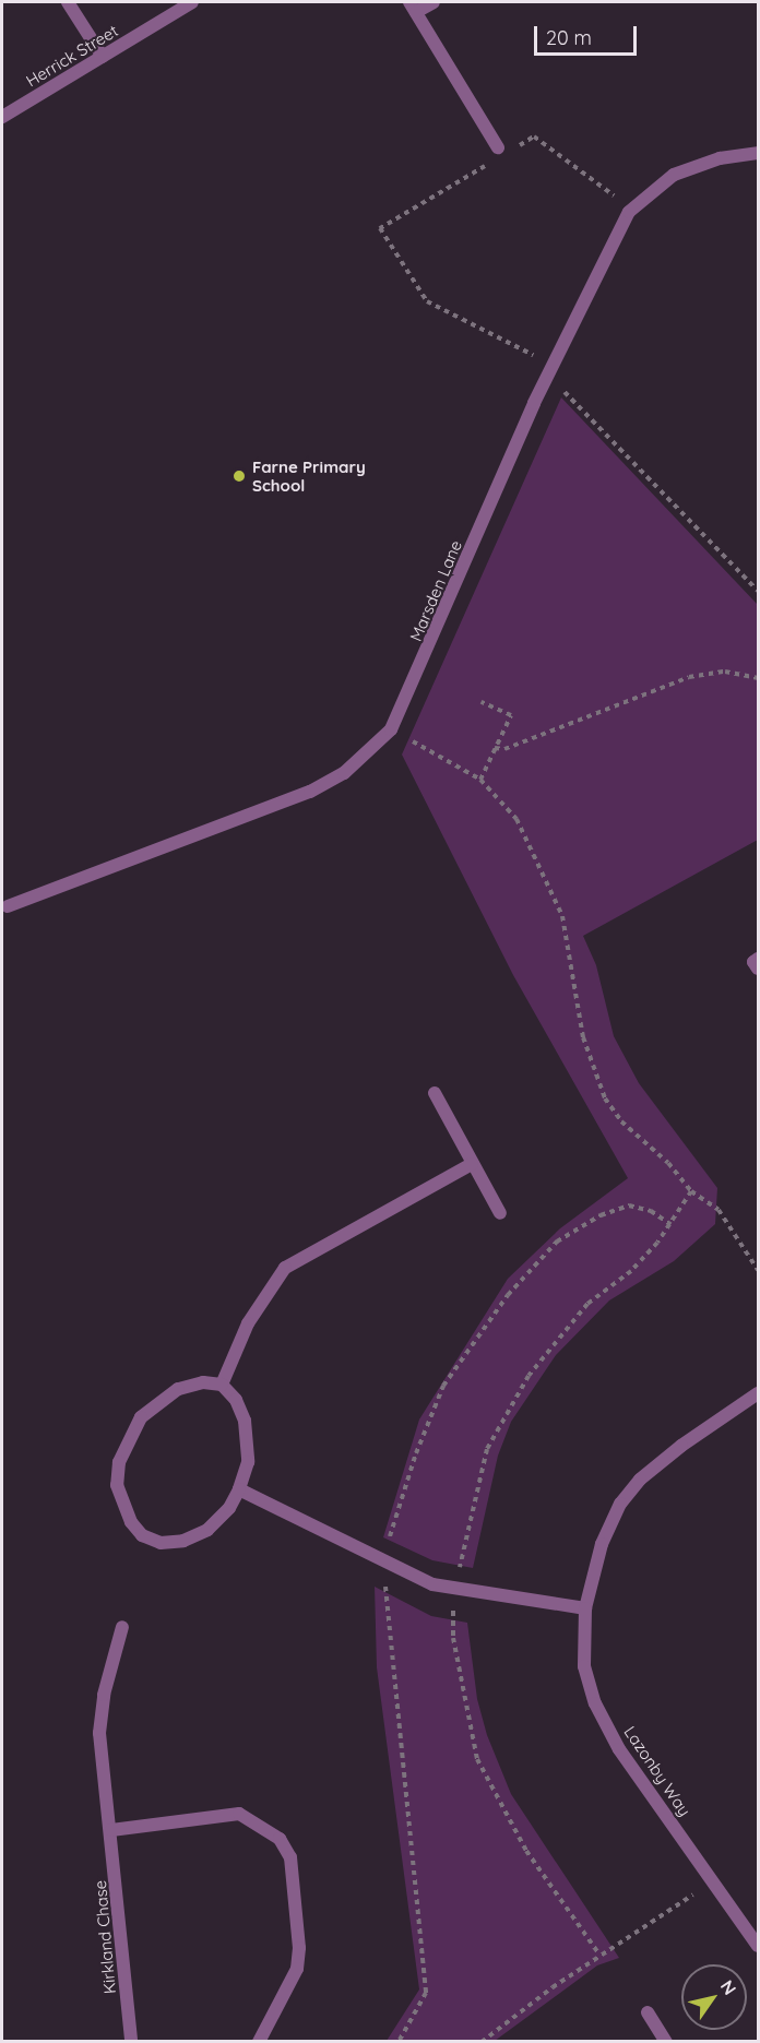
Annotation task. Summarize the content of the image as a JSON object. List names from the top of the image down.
{
  "streets": {
    "street": [
      "Herrick Street",
      "Marsden Lane",
      "Lazonby Way",
      "Kirkland Chase"
    ]
  },
  "places": ["Farne Primary School"],
  "scale_bar": "20 m",
  "north": "top right"
}
